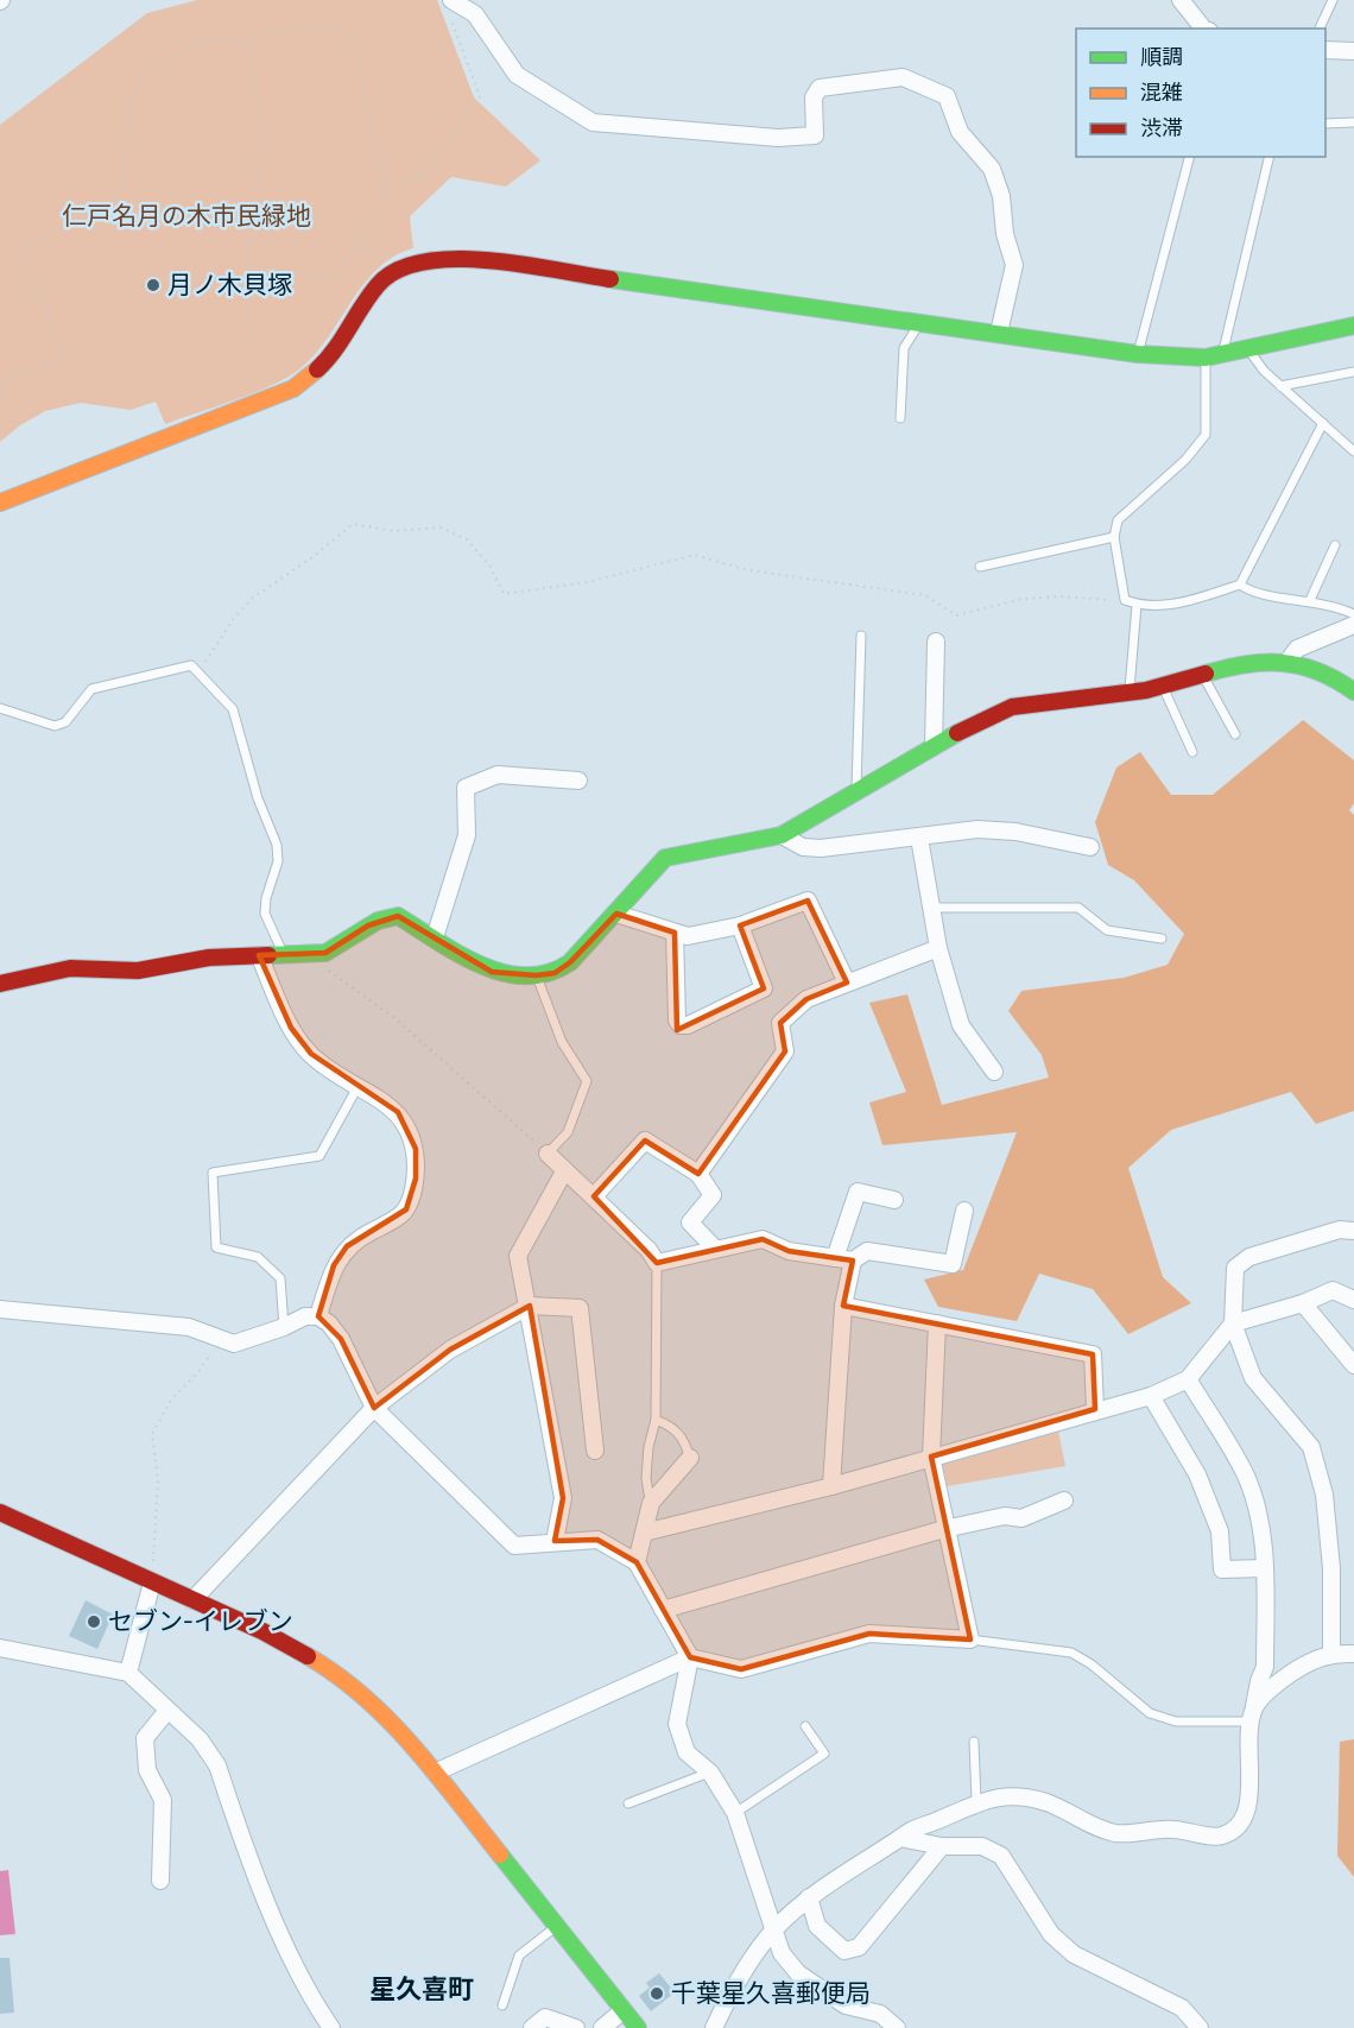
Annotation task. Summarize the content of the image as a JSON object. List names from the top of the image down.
{
  "districts": ["星久喜町"],
  "parks": ["仁戸名月の木市民緑地"],
  "places": ["月ノ木貝塚", "セブン-イレブン", "千葉星久喜郵便局"],
  "legend": ["順調", "混雑", "渋滞"]
}
